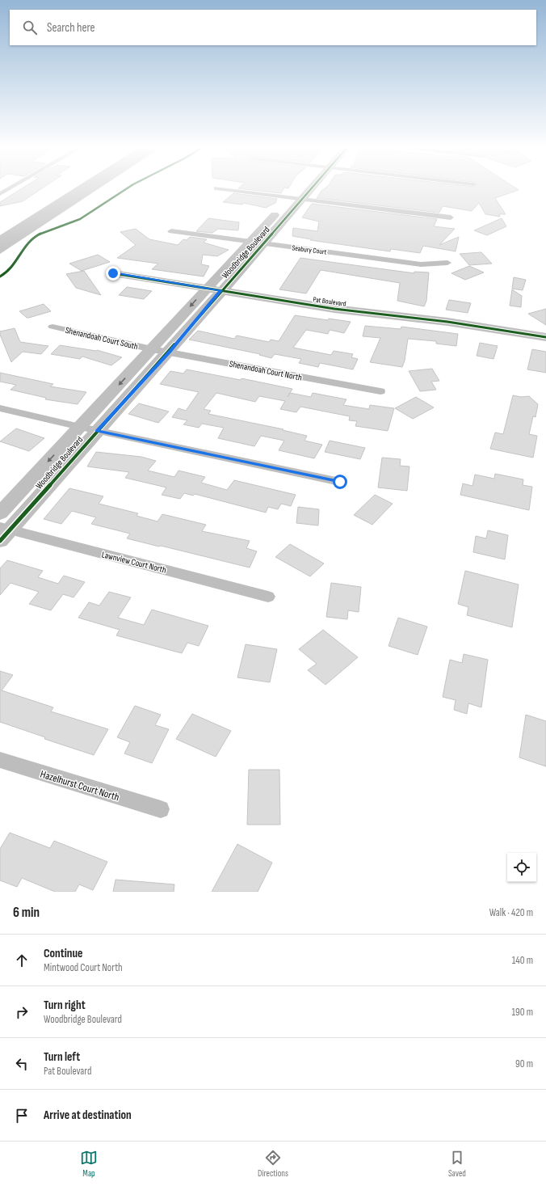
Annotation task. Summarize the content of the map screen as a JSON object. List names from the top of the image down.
{
  "streets": {
    "street": [
      "Seabury Court",
      "Woodbridge Boulevard",
      "Pat Boulevard",
      "Shenandoah Court South",
      "Shenandoah Court North",
      "Lawnview Court North",
      "Hazelhurst Court North"
    ]
  },
  "crossings": [
    ["Seabury Court", "Woodbridge Boulevard"],
    ["Woodbridge Boulevard", "Pat Boulevard"],
    ["Woodbridge Boulevard", "Shenandoah Court South"],
    ["Woodbridge Boulevard", "Shenandoah Court North"],
    ["Woodbridge Boulevard", "Lawnview Court North"],
    ["Shenandoah Court South", "Shenandoah Court North"]
  ],
  "page": {
    "search": "Search here",
    "heading": ["6 min", "Walk · 420 m"],
    "list": [
      ["Continue", "Mintwood Court North", "140 m"],
      ["Turn right", "Woodbridge Boulevard", "190 m"],
      ["Turn left", "Pat Boulevard", "90 m"],
      "Arrive at destination"
    ],
    "nav": ["Map", "Directions", "Saved"]
  }
}
